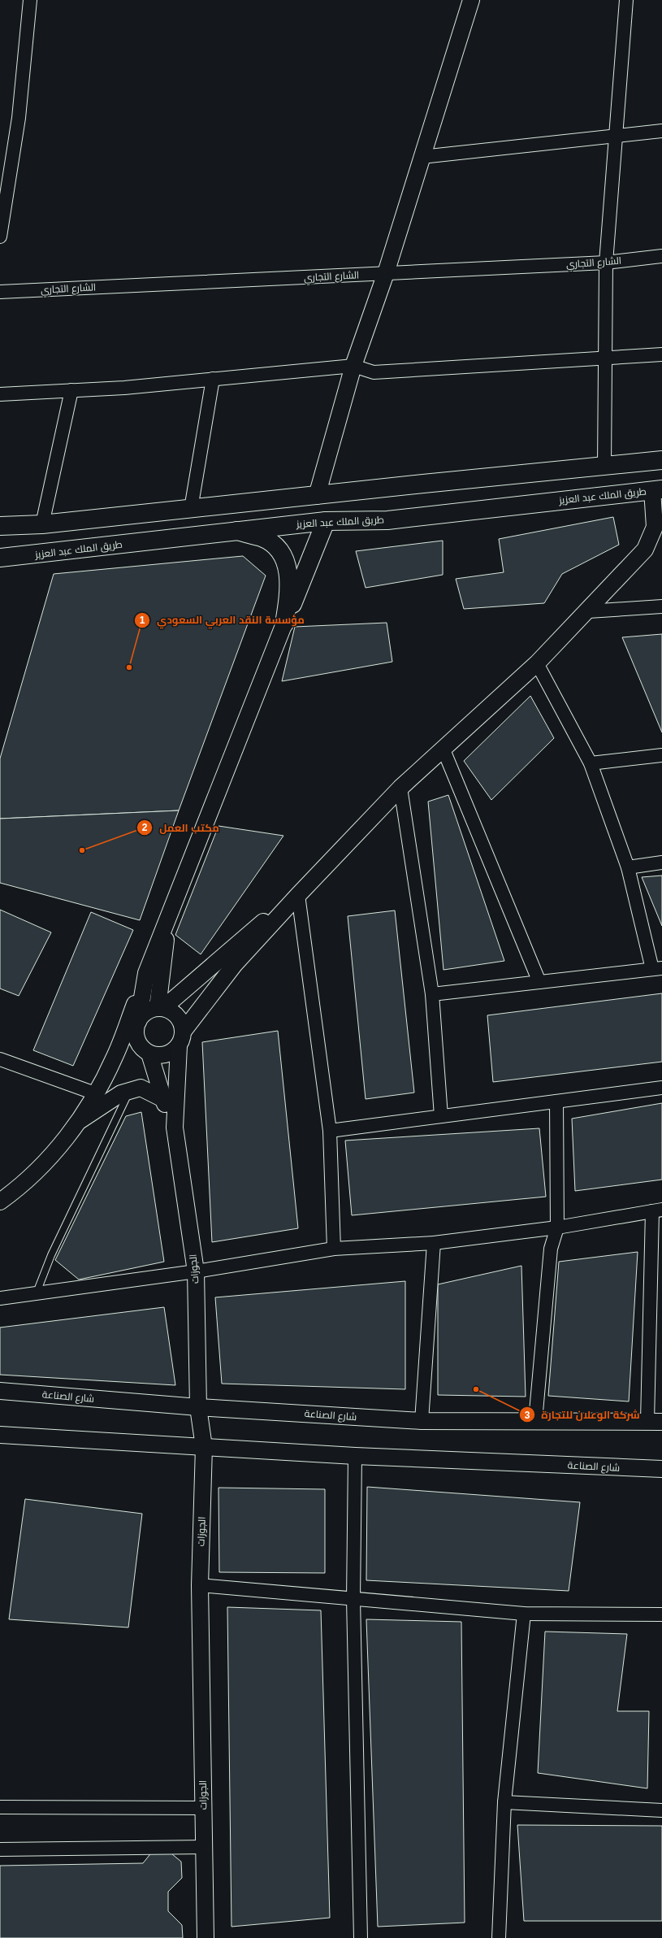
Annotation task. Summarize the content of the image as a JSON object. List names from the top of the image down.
{
  "streets": {
    "main road": ["طريق الملك عبد العزيز"],
    "street": ["الشارع التجاري", "الجوزات", "شارع الصناعة"]
  },
  "crossings": [
    ["الجوزات", "شارع الصناعة"]
  ],
  "places": ["مؤسسة النقد العربي السعودي", "مكتب العمل", "شركة الوعلان للتجارة"]
}
